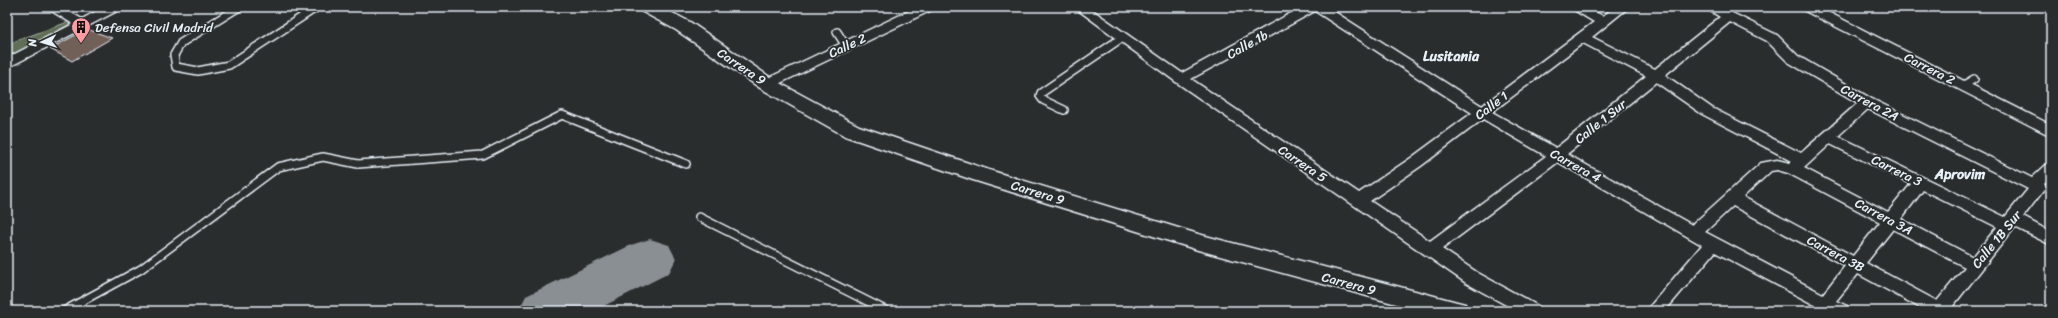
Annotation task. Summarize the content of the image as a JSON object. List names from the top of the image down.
{
  "streets": {
    "street": [
      "Calle 1b",
      "Calle 2",
      "Carrera 9",
      "Carrera 2",
      "Carrera 2A",
      "Calle 1",
      "Calle 1 Sur",
      "Carrera 5",
      "Carrera 4",
      "Carrera 3",
      "Carrera 3A",
      "Calle 1B Sur",
      "Carrera 3B"
    ]
  },
  "crossings": [
    ["Calle 1b", "Carrera 5"],
    ["Calle 2", "Carrera 9"],
    ["Carrera 2A", "Calle 1 Sur"],
    ["Carrera 2A", "Calle 1B Sur"],
    ["Calle 1", "Carrera 5"],
    ["Calle 1", "Carrera 4"],
    ["Calle 1", "Carrera 3A"],
    ["Calle 1 Sur", "Carrera 5"],
    ["Calle 1 Sur", "Carrera 4"],
    ["Calle 1 Sur", "Carrera 3A"],
    ["Carrera 3", "Calle 1B Sur"],
    ["Carrera 3A", "Calle 1B Sur"],
    ["Calle 1B Sur", "Carrera 3B"]
  ],
  "districts": ["Lusitania", "Aprovim"],
  "places": {
    "building": ["Defensa Civil Madrid"]
  },
  "north": "left"
}
